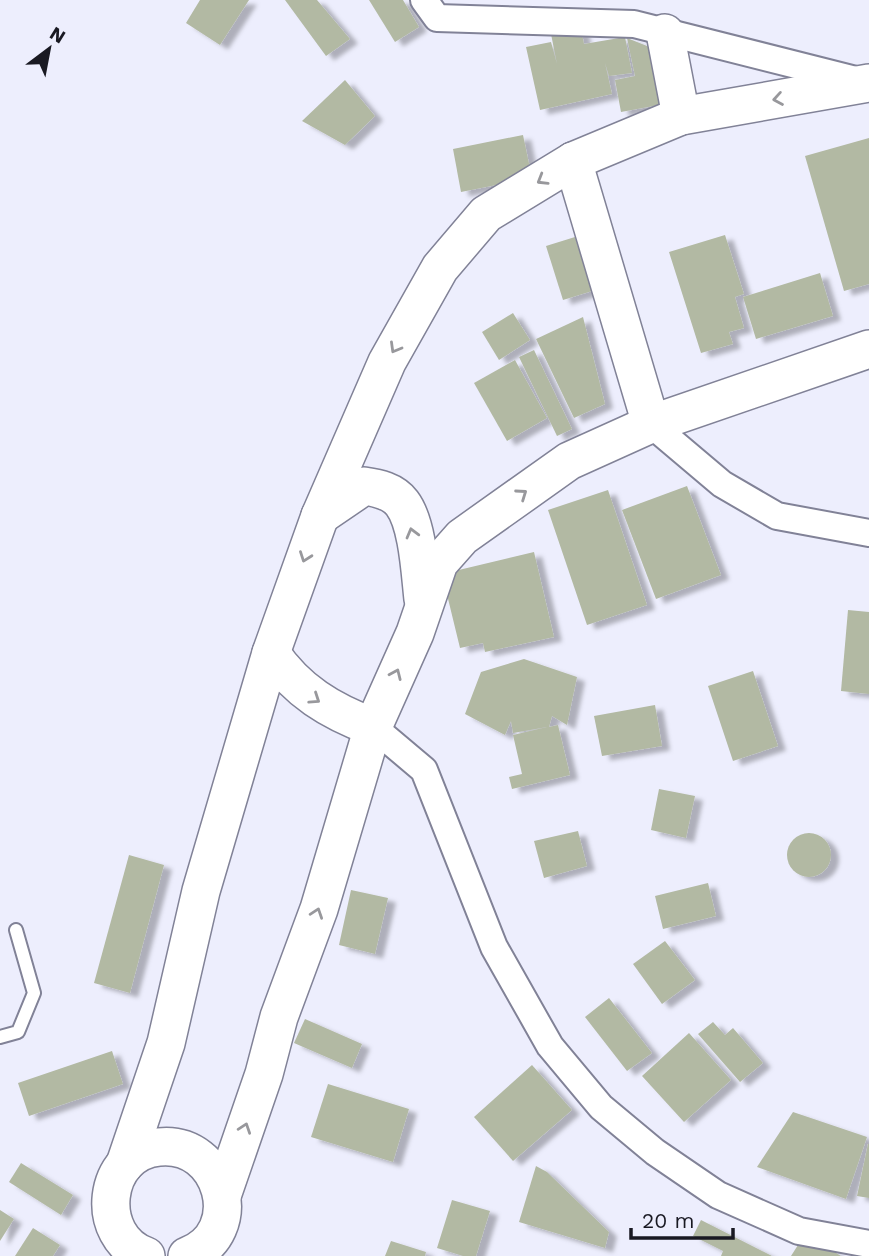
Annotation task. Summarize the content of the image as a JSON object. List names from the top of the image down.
{
  "scale_bar": "20 m",
  "north": "top right"
}
